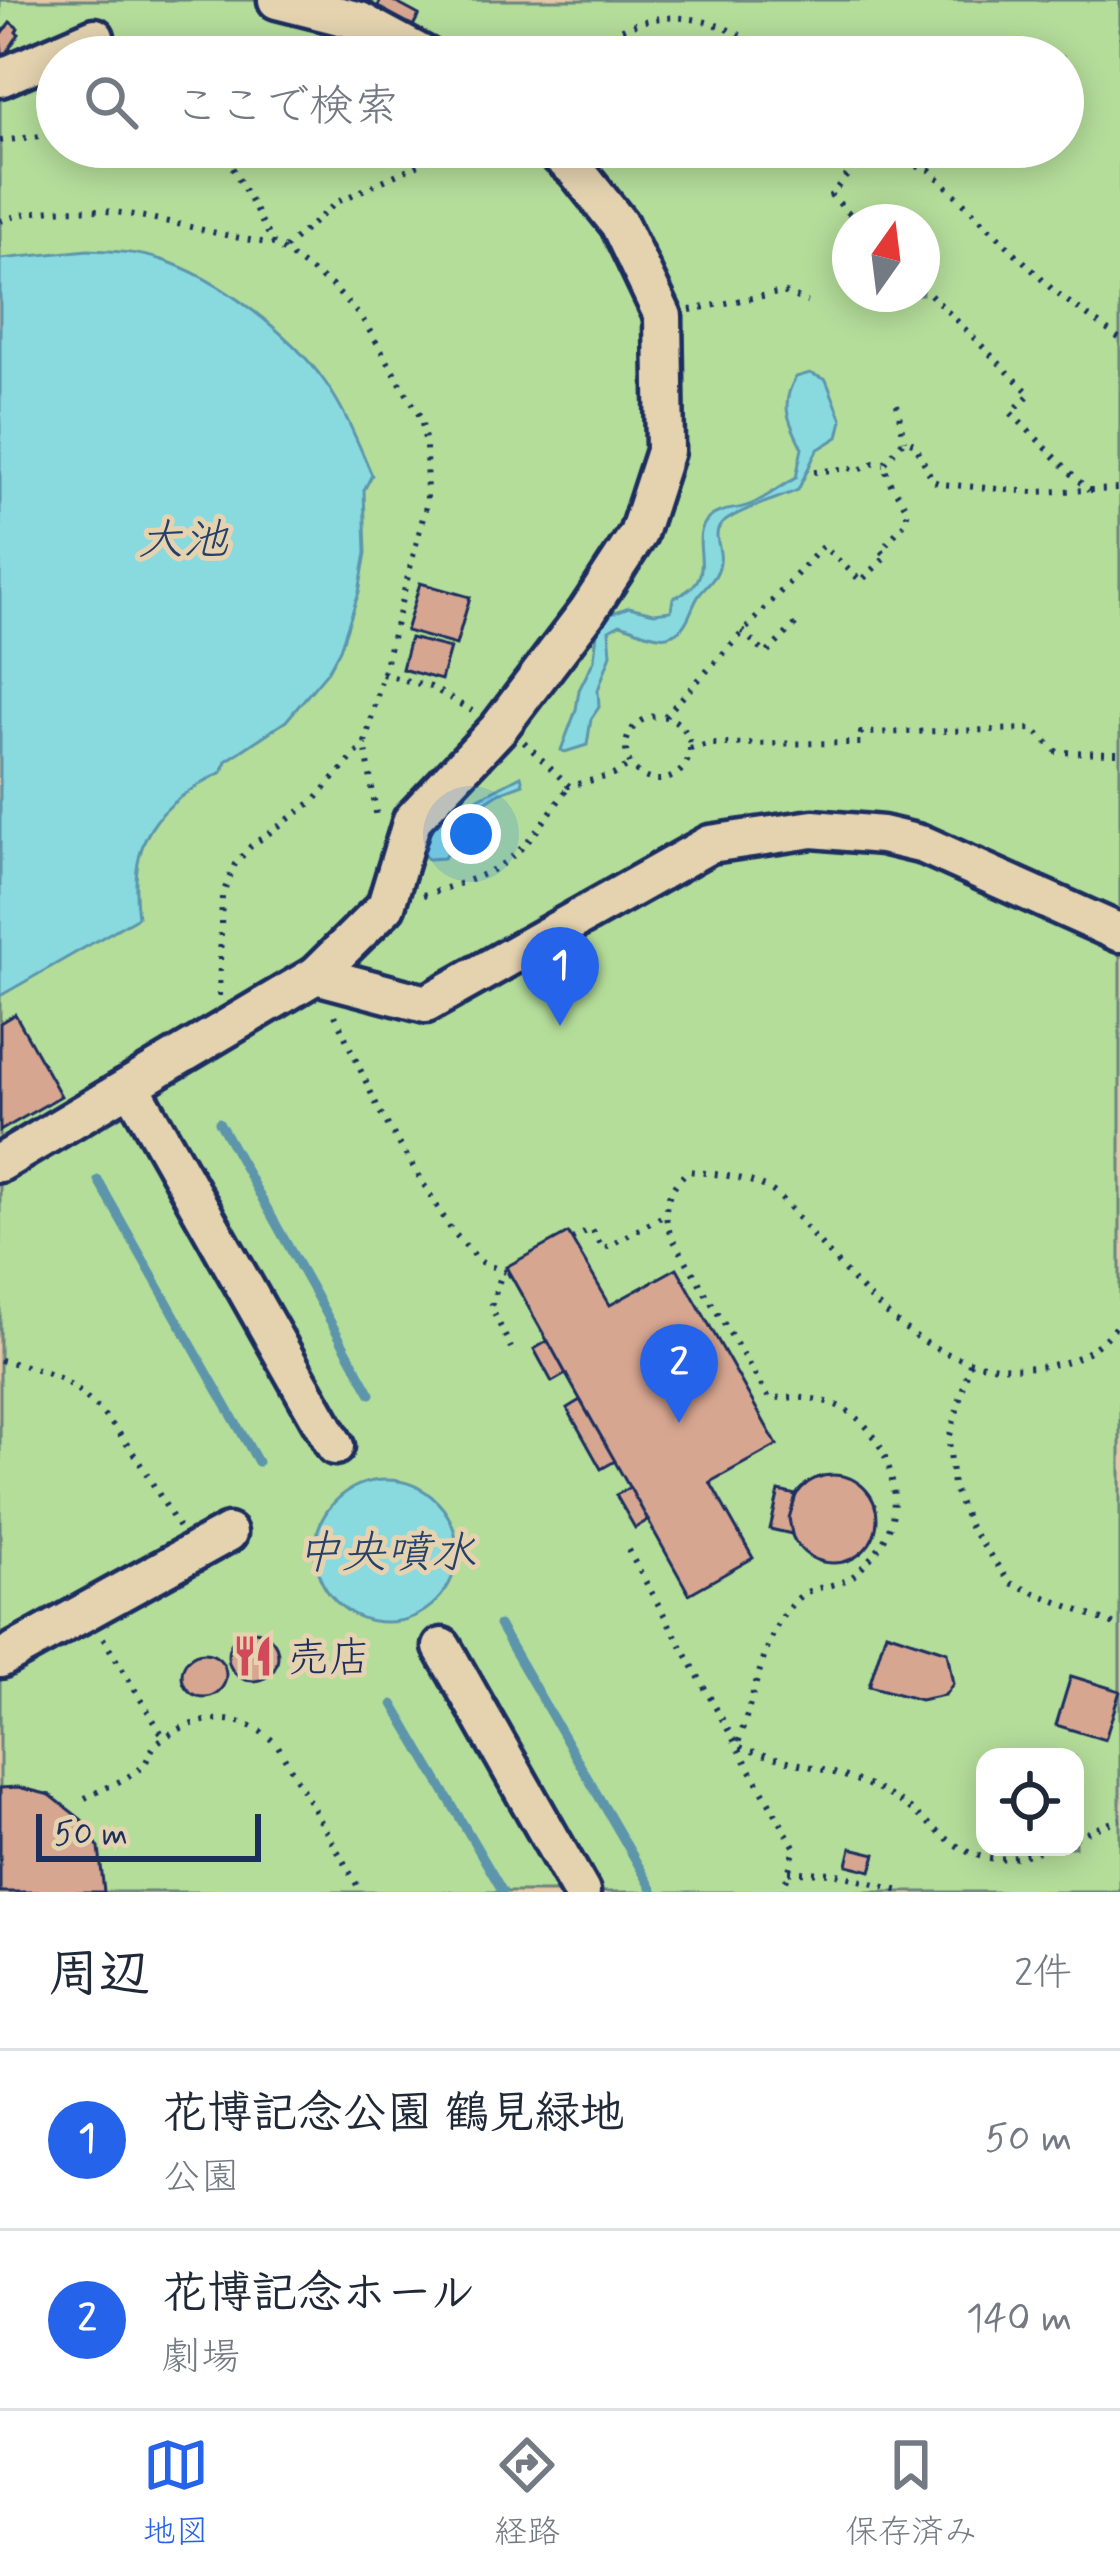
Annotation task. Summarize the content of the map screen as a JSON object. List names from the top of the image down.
{
  "water": ["大池", "中央噴水"],
  "places": {
    "restaurant": ["売店"]
  },
  "scale_bar": "50 m",
  "north": "top",
  "page": {
    "search": "ここで検索",
    "pins": ["1", "2"],
    "scale": "50 m",
    "heading": ["周辺", "2件"],
    "list": [
      {
        "mark": "1",
        "name": "花博記念公園 鶴見緑地",
        "note": "公園",
        "value": "50 m"
      },
      {
        "mark": "2",
        "name": "花博記念ホール",
        "note": "劇場",
        "value": "140 m"
      }
    ],
    "nav": ["地図", "経路", "保存済み"]
  }
}
